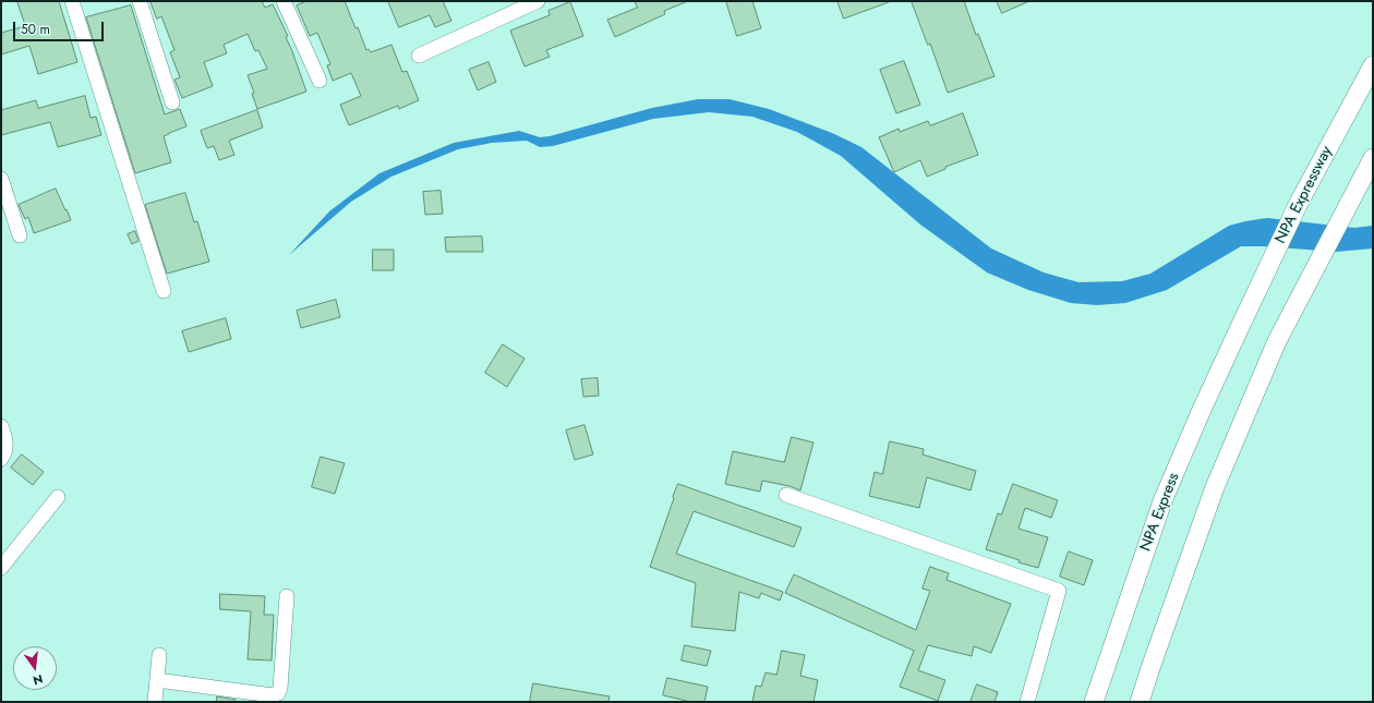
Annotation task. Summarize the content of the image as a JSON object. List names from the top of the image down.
{
  "streets": {
    "main road": ["NPA Expressway", "NPA Express"]
  },
  "crossings": [
    ["NPA Expressway", "NPA Express"]
  ],
  "scale_bar": "50 m",
  "north": "bottom"
}
